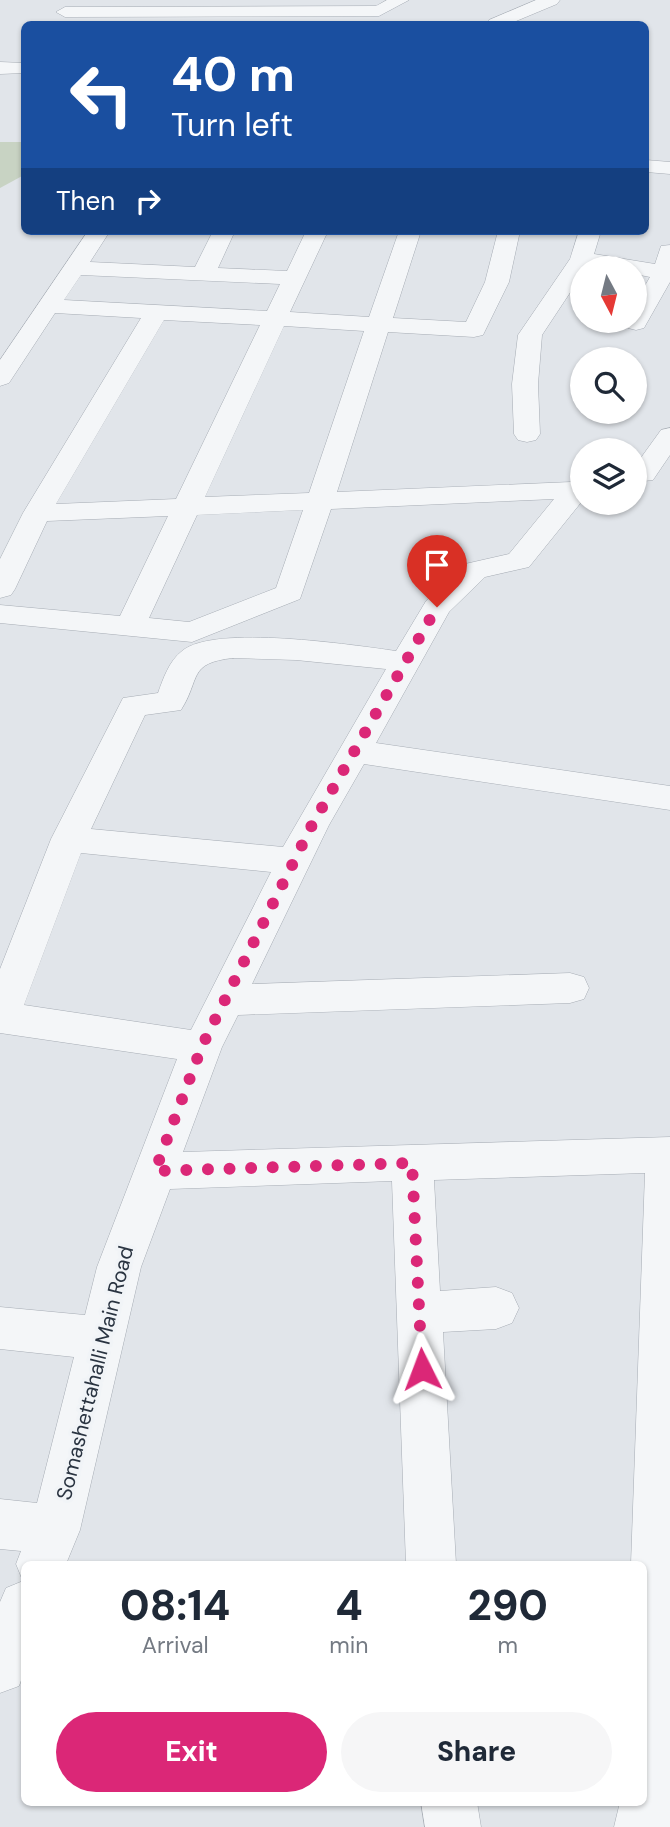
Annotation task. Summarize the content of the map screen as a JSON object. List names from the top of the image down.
{
  "streets": {
    "street": ["Somashettahalli Main Road"]
  },
  "north": "bottom",
  "page": {
    "turn": ["40 m", "Turn left"],
    "then": "Then",
    "eta": [
      "08:14",
      "Arrival",
      "4",
      "min",
      "290",
      "m"
    ],
    "buttons": ["Exit", "Share"]
  }
}
